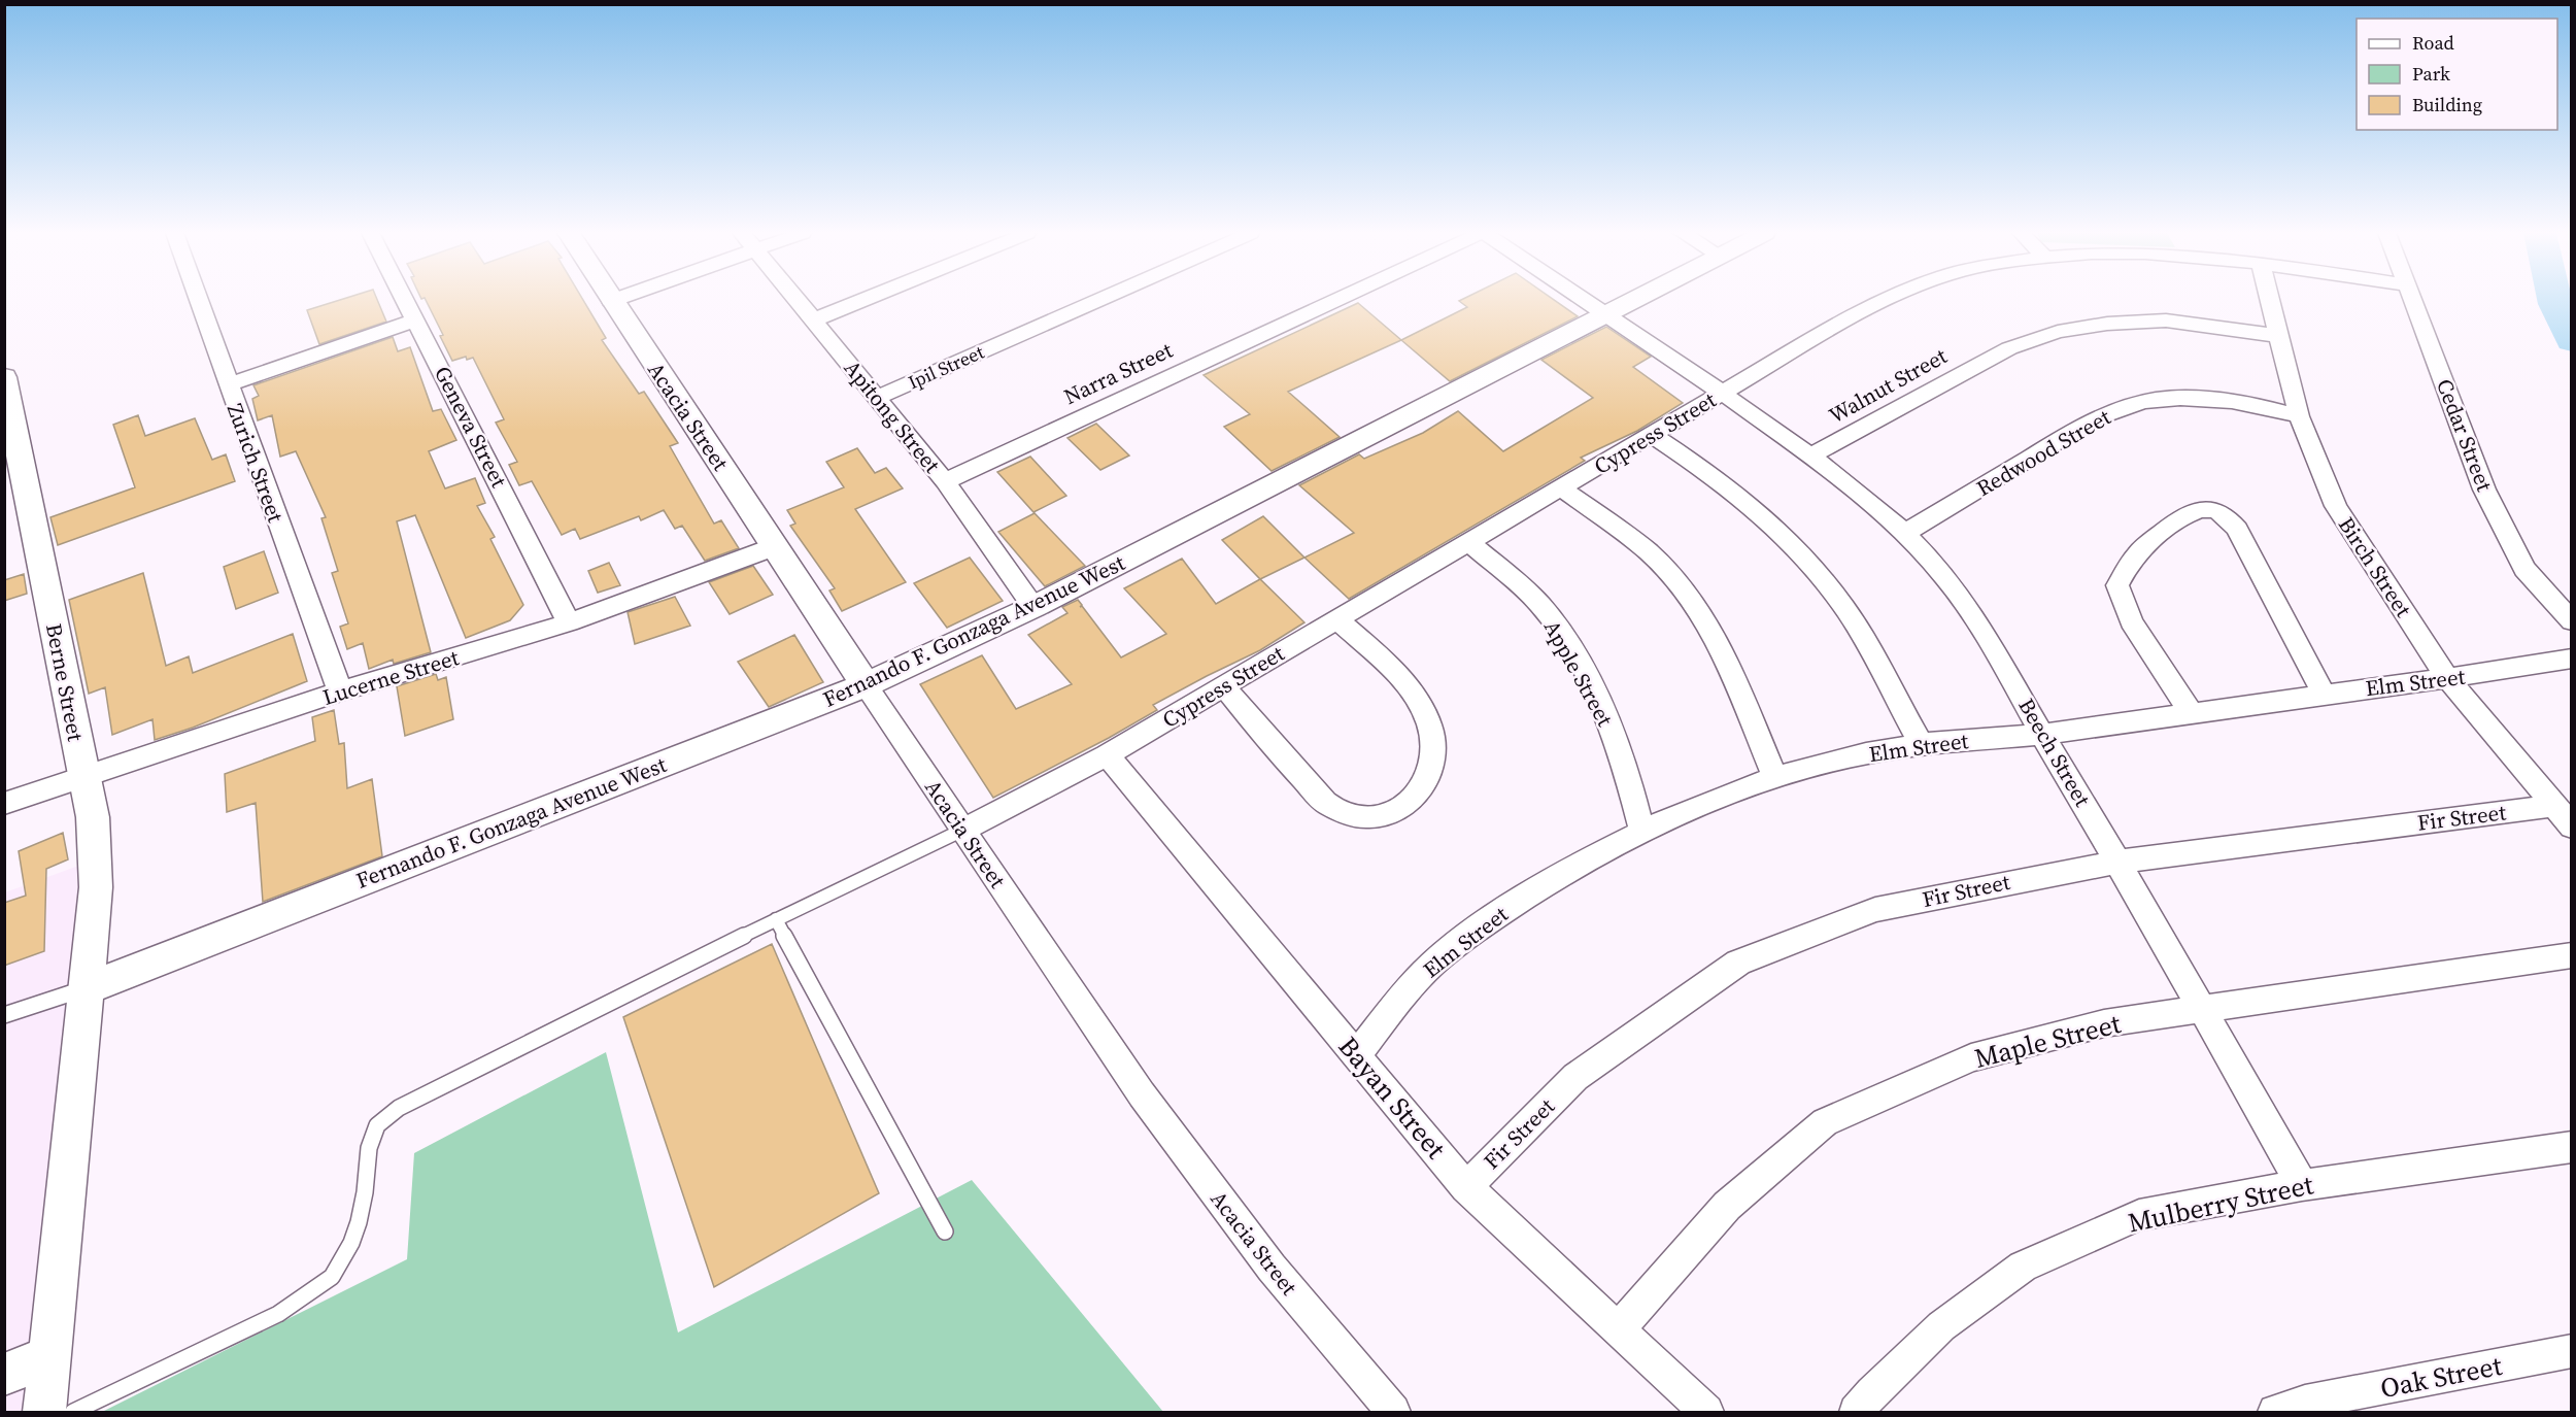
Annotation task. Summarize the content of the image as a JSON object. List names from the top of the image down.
{
  "streets": {
    "street": [
      "Ipil Street",
      "Narra Street",
      "Walnut Street",
      "Acacia Street",
      "Apitong Street",
      "Geneva Street",
      "Cypress Street",
      "Cedar Street",
      "Redwood Street",
      "Zurich Street",
      "Birch Street",
      "Fernando F. Gonzaga Avenue West",
      "Apple Street",
      "Lucerne Street",
      "Berne Street",
      "Elm Street",
      "Beech Street",
      "Fir Street",
      "Maple Street",
      "Bayan Street",
      "Mulberry Street",
      "Oak Street"
    ]
  },
  "crossings": [
    ["Ipil Street", "Apitong Street"],
    ["Narra Street", "Apitong Street"],
    ["Walnut Street", "Birch Street"],
    ["Walnut Street", "Beech Street"],
    ["Acacia Street", "Cypress Street"],
    ["Acacia Street", "Fernando F. Gonzaga Avenue West"],
    ["Acacia Street", "Lucerne Street"],
    ["Apitong Street", "Fernando F. Gonzaga Avenue West"],
    ["Geneva Street", "Lucerne Street"],
    ["Cypress Street", "Apple Street"],
    ["Cypress Street", "Beech Street"],
    ["Cypress Street", "Bayan Street"],
    ["Redwood Street", "Birch Street"],
    ["Redwood Street", "Beech Street"],
    ["Zurich Street", "Lucerne Street"],
    ["Birch Street", "Elm Street"],
    ["Birch Street", "Fir Street"],
    ["Fernando F. Gonzaga Avenue West", "Berne Street"],
    ["Fernando F. Gonzaga Avenue West", "Beech Street"],
    ["Apple Street", "Elm Street"],
    ["Lucerne Street", "Berne Street"],
    ["Elm Street", "Beech Street"],
    ["Elm Street", "Bayan Street"],
    ["Beech Street", "Fir Street"],
    ["Beech Street", "Maple Street"],
    ["Beech Street", "Mulberry Street"],
    ["Fir Street", "Bayan Street"],
    ["Maple Street", "Bayan Street"]
  ],
  "legend": ["Road", "Park", "Building"]
}
